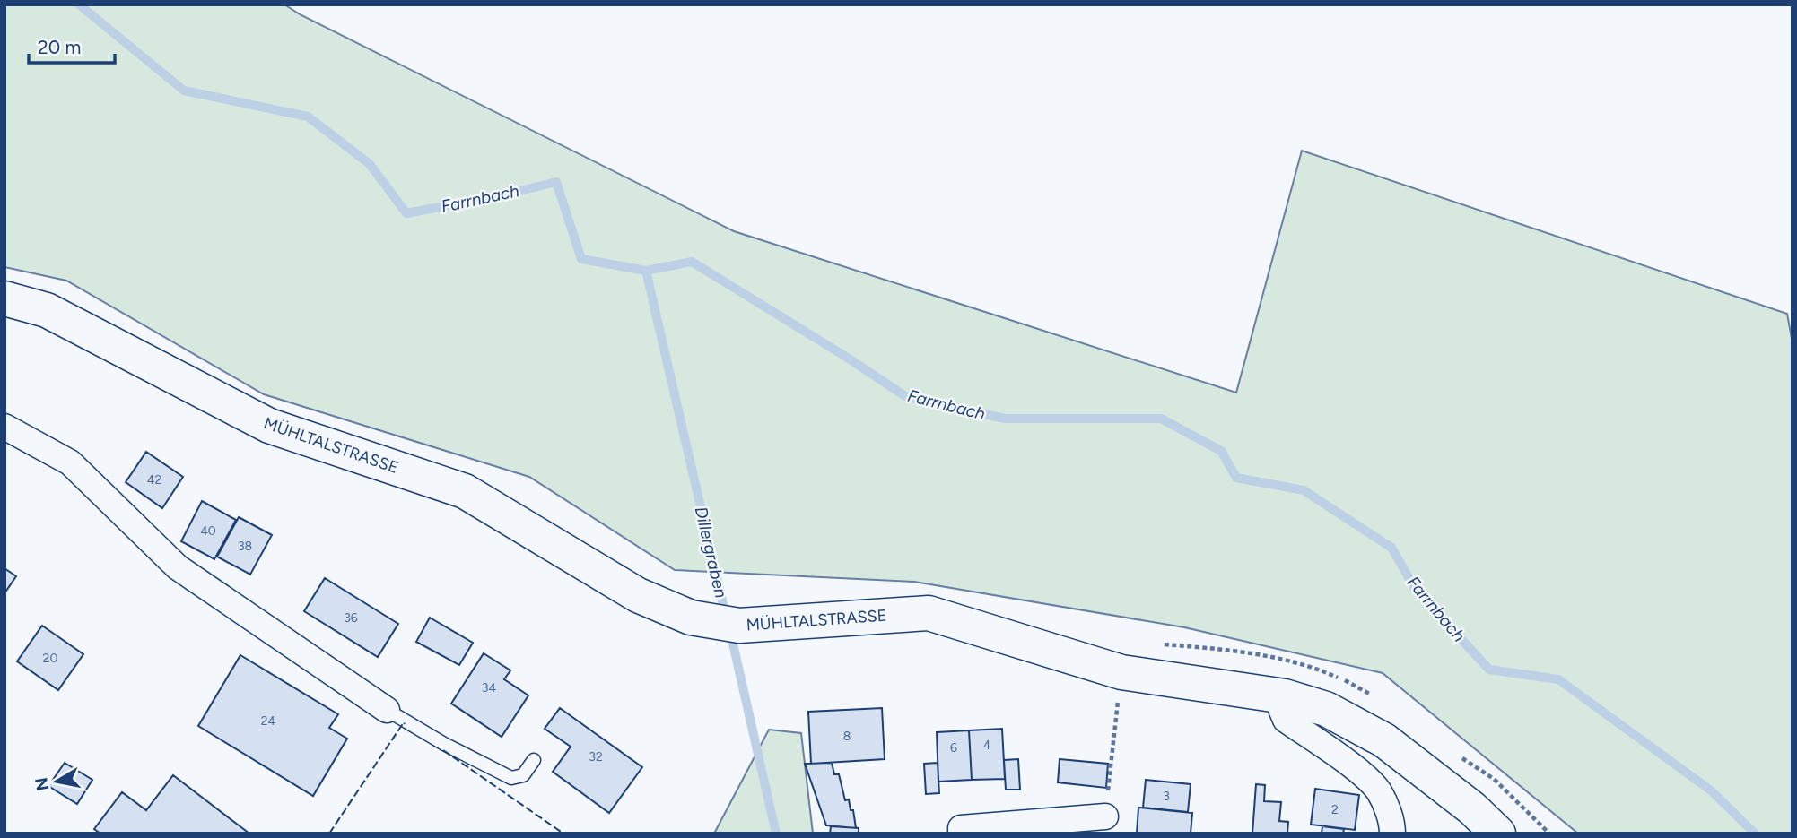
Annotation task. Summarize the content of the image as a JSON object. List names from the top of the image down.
{
  "streets": {
    "street": ["MÜHLTALSTRASSE"]
  },
  "water": ["Farrnbach", "Dillergraben"],
  "house_numbers": [
    "42",
    "40",
    "38",
    "36",
    "20",
    "34",
    "24",
    "8",
    "4",
    "6",
    "32",
    "3",
    "2"
  ],
  "scale_bar": "20 m",
  "north": "left"
}
